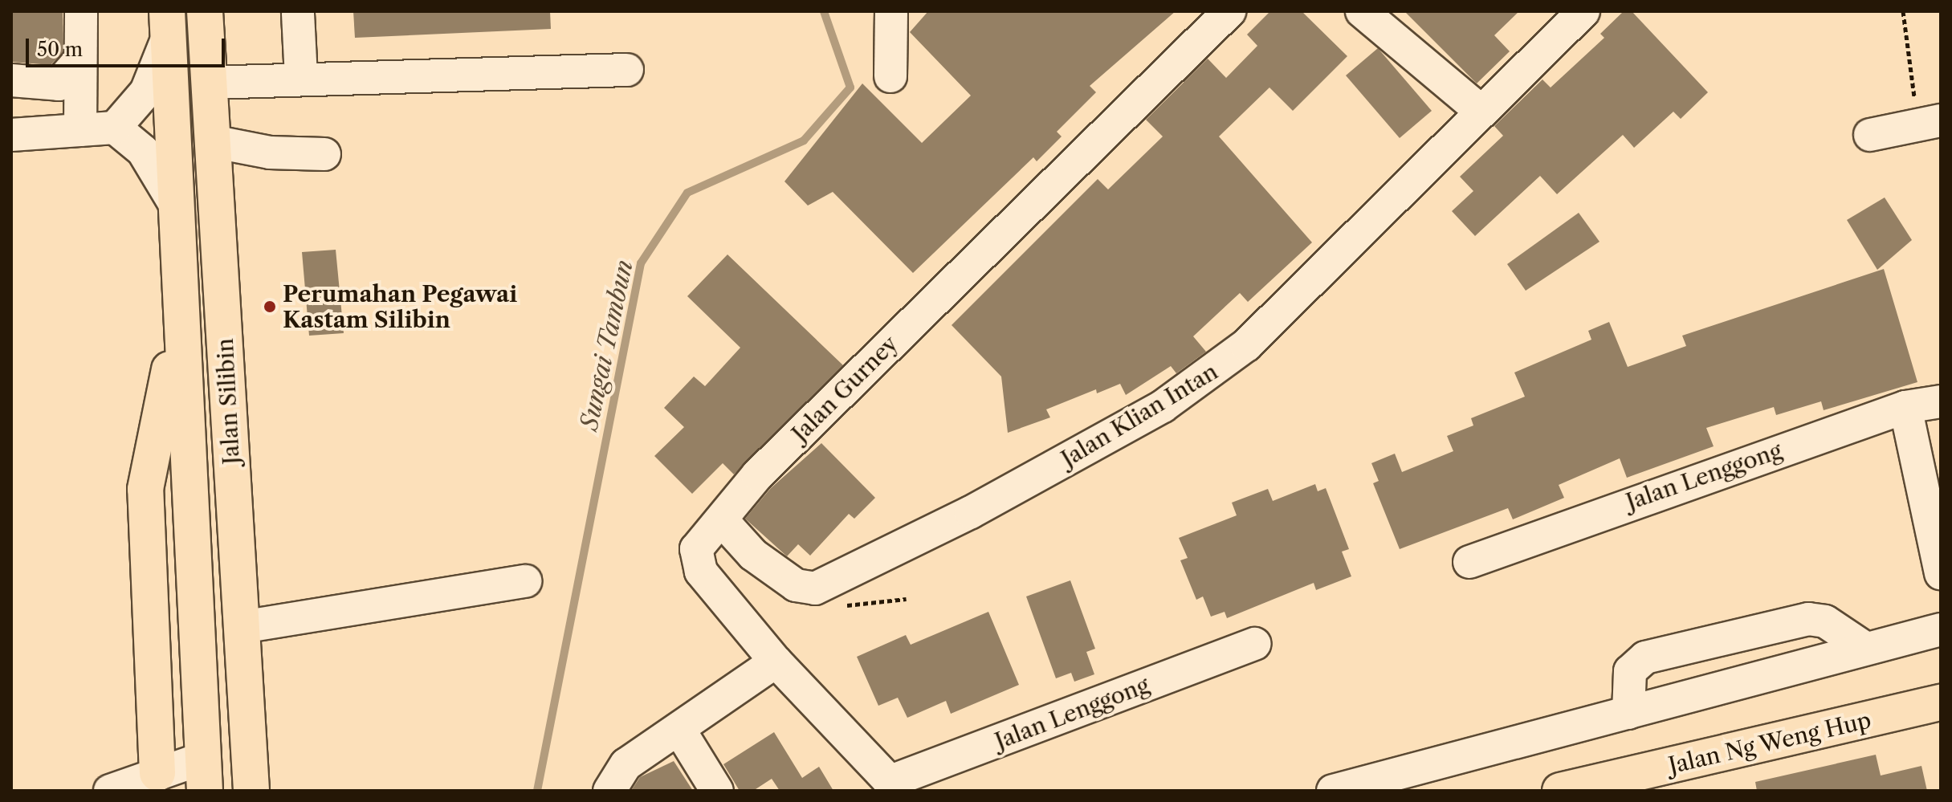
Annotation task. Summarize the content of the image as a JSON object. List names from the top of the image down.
{
  "streets": {
    "main road": ["Jalan Silibin", "Jalan Ng Weng Hup"],
    "street": ["Jalan Gurney", "Jalan Klian Intan", "Jalan Lenggong"]
  },
  "crossings": [
    ["Jalan Gurney", "Jalan Klian Intan"],
    ["Jalan Gurney", "Jalan Lenggong"]
  ],
  "water": ["Sungai Tambun"],
  "places": ["Perumahan Pegawai Kastam Silibin"],
  "scale_bar": "50 m"
}
